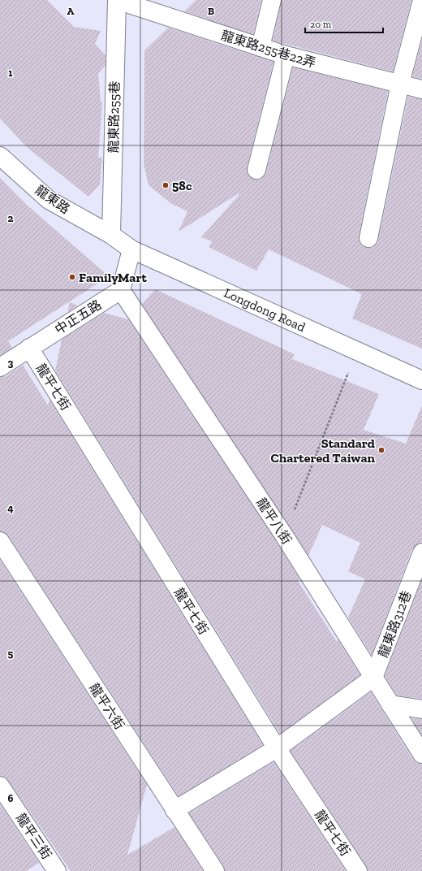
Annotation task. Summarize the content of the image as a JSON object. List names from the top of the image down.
{
  "streets": {
    "street": [
      "龍東路255巷22弄",
      "龍東路255巷",
      "龍東路",
      "Longdong Road",
      "中正五路",
      "龍平七街",
      "龍平八街",
      "龍東路312巷",
      "龍平六街",
      "龍平三街"
    ]
  },
  "crossings": [
    ["龍東路255巷22弄", "龍東路255巷"],
    ["龍東路255巷", "龍東路"],
    ["龍東路255巷", "Longdong Road"],
    ["龍東路", "Longdong Road"],
    ["中正五路", "龍平七街"],
    ["中正五路", "龍平八街"],
    ["龍平八街", "龍東路312巷"]
  ],
  "places": ["58c", "FamilyMart", "Standard Chartered Taiwan"],
  "scale_bar": "20 m",
  "grid": {
    "columns": ["A", "B"],
    "rows": [
      "1",
      "2",
      "3",
      "4",
      "5",
      "6"
    ]
  }
}
